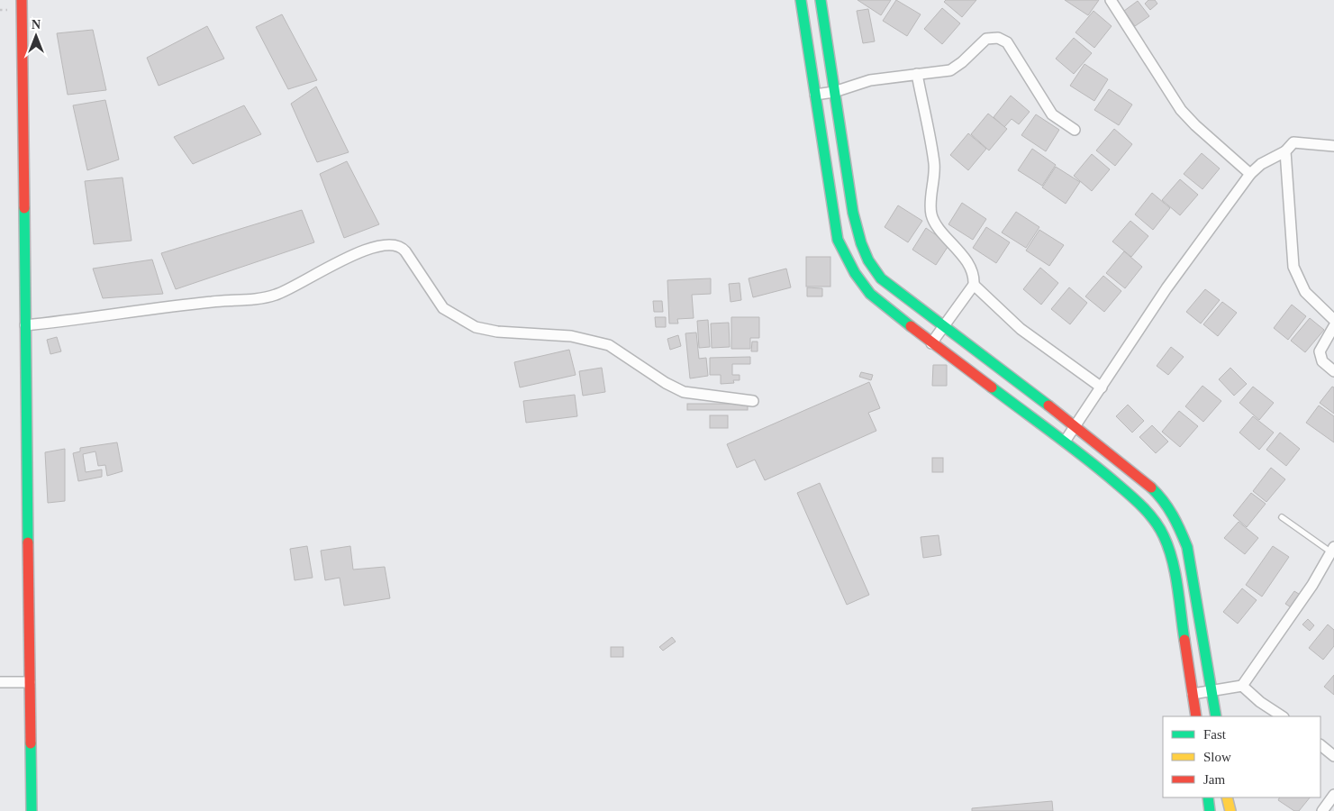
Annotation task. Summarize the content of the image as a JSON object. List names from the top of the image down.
{
  "legend": ["Fast", "Slow", "Jam"],
  "north": "top"
}
